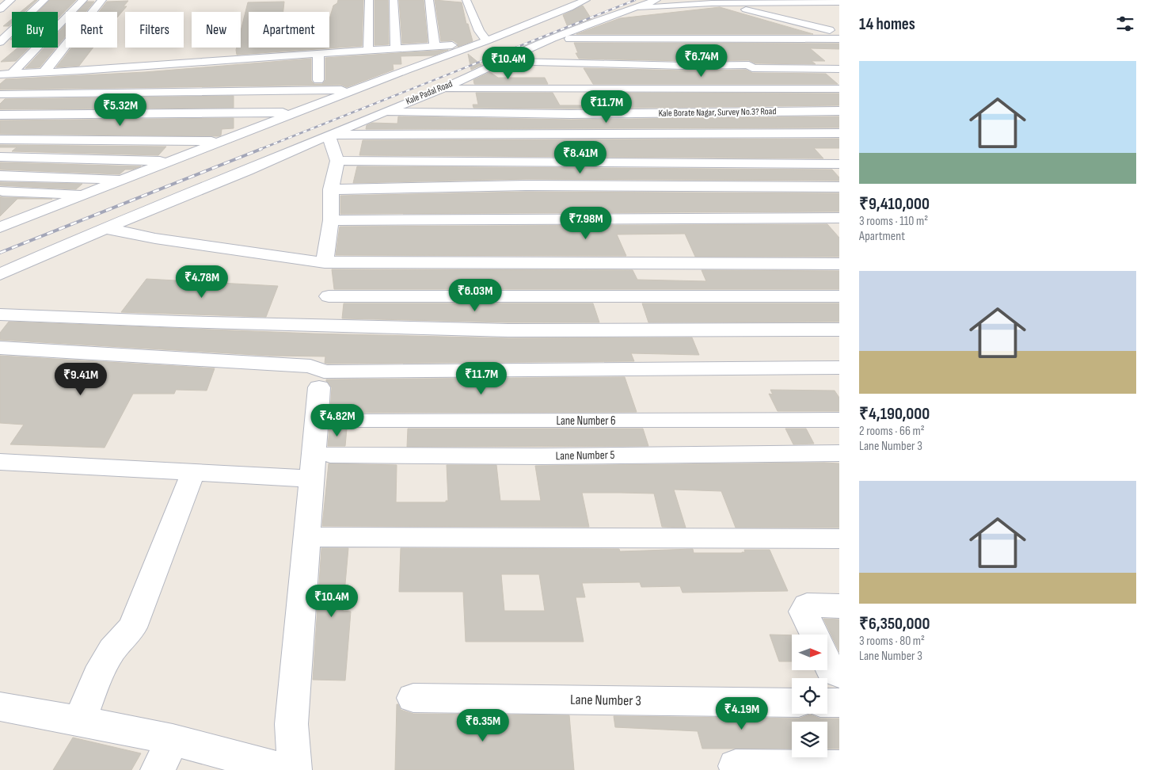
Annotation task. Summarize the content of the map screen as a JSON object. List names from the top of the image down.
{
  "streets": {
    "street": [
      "Kale Padal Road",
      "Kale Borate Nagar, Survey No.3? Road",
      "Lane Number 6",
      "Lane Number 5",
      "Lane Number 3"
    ]
  },
  "crossings": [
    ["Kale Padal Road", "Kale Borate Nagar, Survey No.3? Road"]
  ],
  "north": "right",
  "page": {
    "heading": "14 homes",
    "chip": [
      "Buy",
      "Rent",
      "Filters",
      "New",
      "Apartment"
    ],
    "price": [
      "₹6.74M",
      "₹10.4M",
      "₹11.7M",
      "₹5.32M",
      "₹8.41M",
      "₹7.98M",
      "₹4.78M",
      "₹6.03M",
      "₹11.7M",
      "₹9.41M",
      "₹4.82M",
      "₹10.4M",
      "₹4.19M",
      "₹6.35M"
    ],
    "list": [
      {
        "name": "₹9,410,000",
        "note": "3 rooms · 110 m² · Apartment"
      },
      {
        "name": "₹4,190,000",
        "note": "2 rooms · 66 m² · Lane Number 3"
      },
      {
        "name": "₹6,350,000",
        "note": "3 rooms · 80 m² · Lane Number 3"
      }
    ]
  }
}
